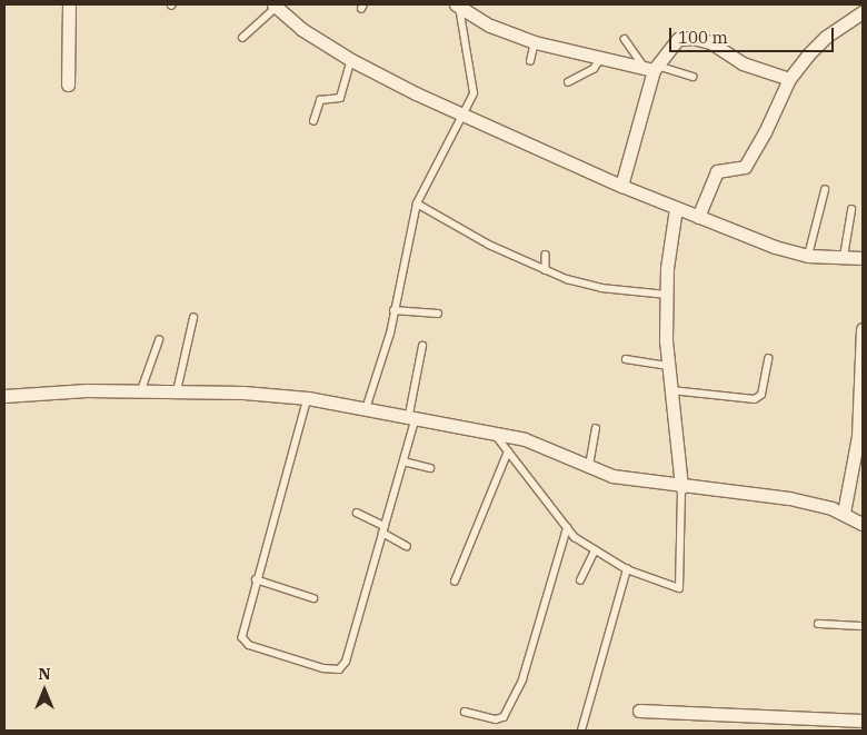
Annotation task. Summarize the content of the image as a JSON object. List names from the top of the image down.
{
  "scale_bar": "100 m",
  "north": "top"
}
